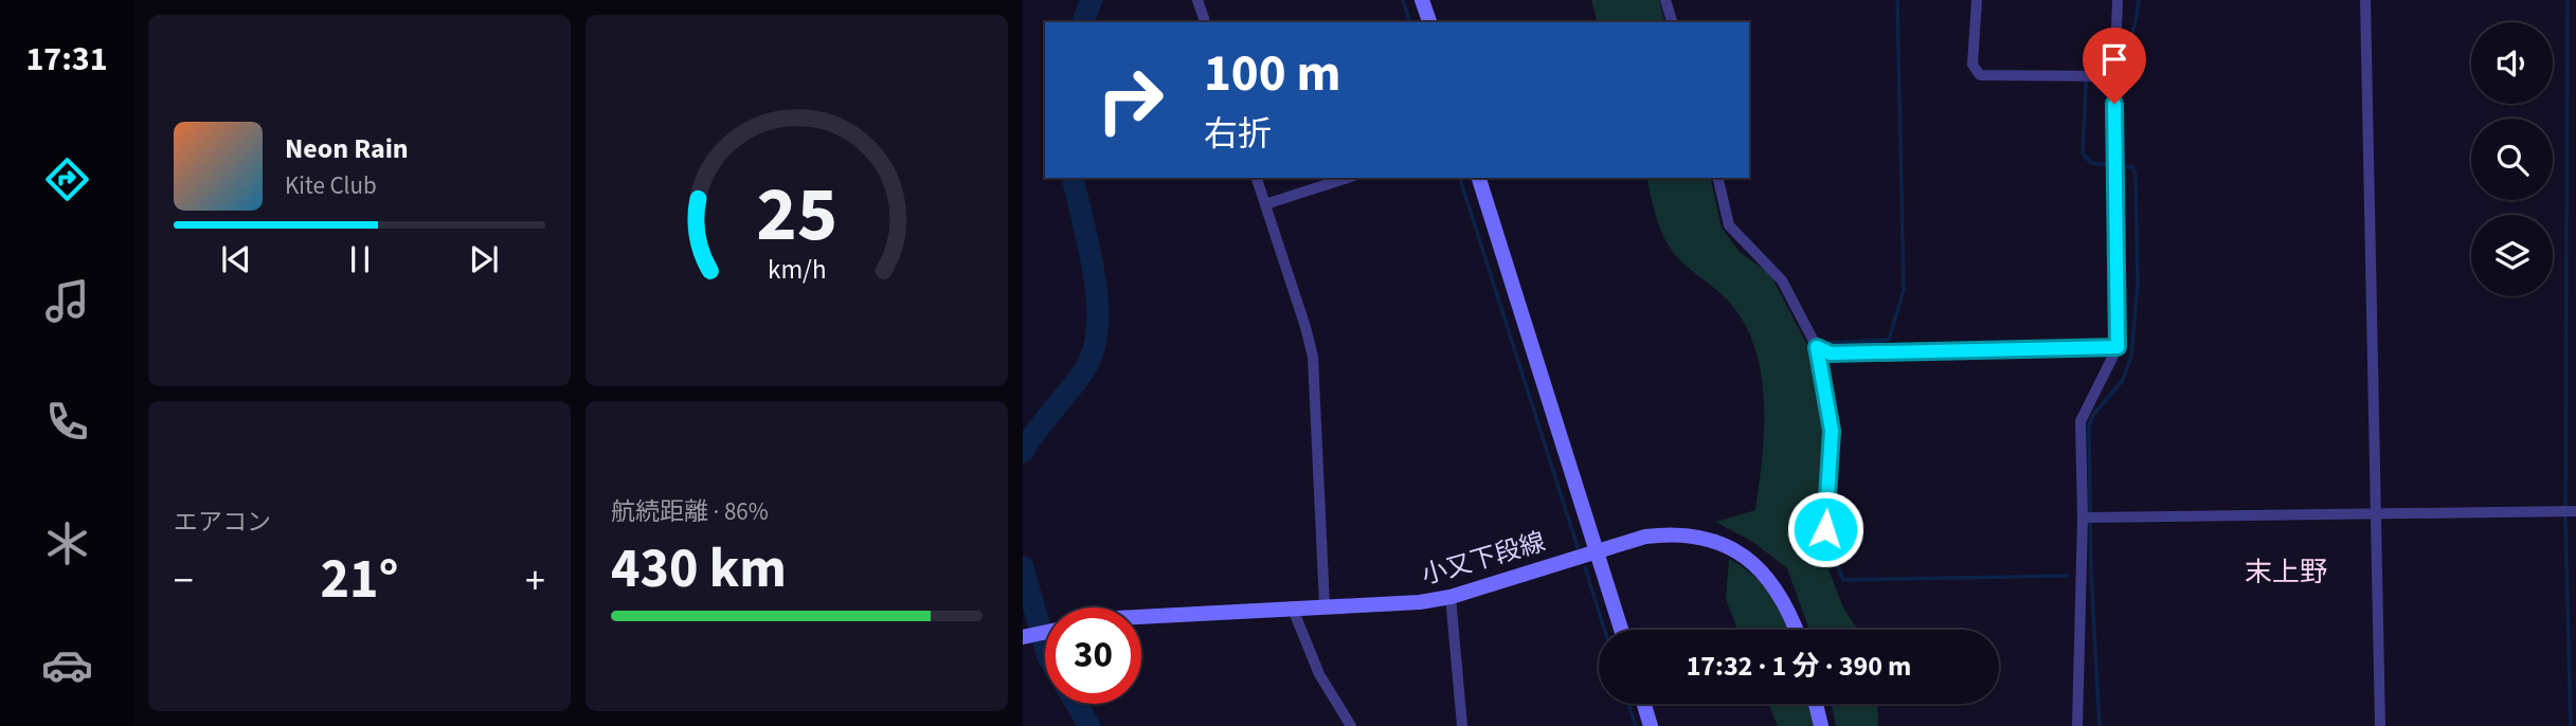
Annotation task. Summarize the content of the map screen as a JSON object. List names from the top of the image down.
{
  "streets": {
    "main road": ["小又下段線"]
  },
  "districts": ["末上野"],
  "page": {
    "tabs": "17:31",
    "turn": ["100 m", "右折"],
    "song": ["Neon Rain", "Kite Club"],
    "tile": [
      "エアコン",
      ["航続距離 · 86%", "430 km"]
    ],
    "heat": ["−", "21°", "+"],
    "limit": "30",
    "trip": "17:32 · 1 分 · 390 m",
    "gauge": ["25", "km/h"]
  }
}
